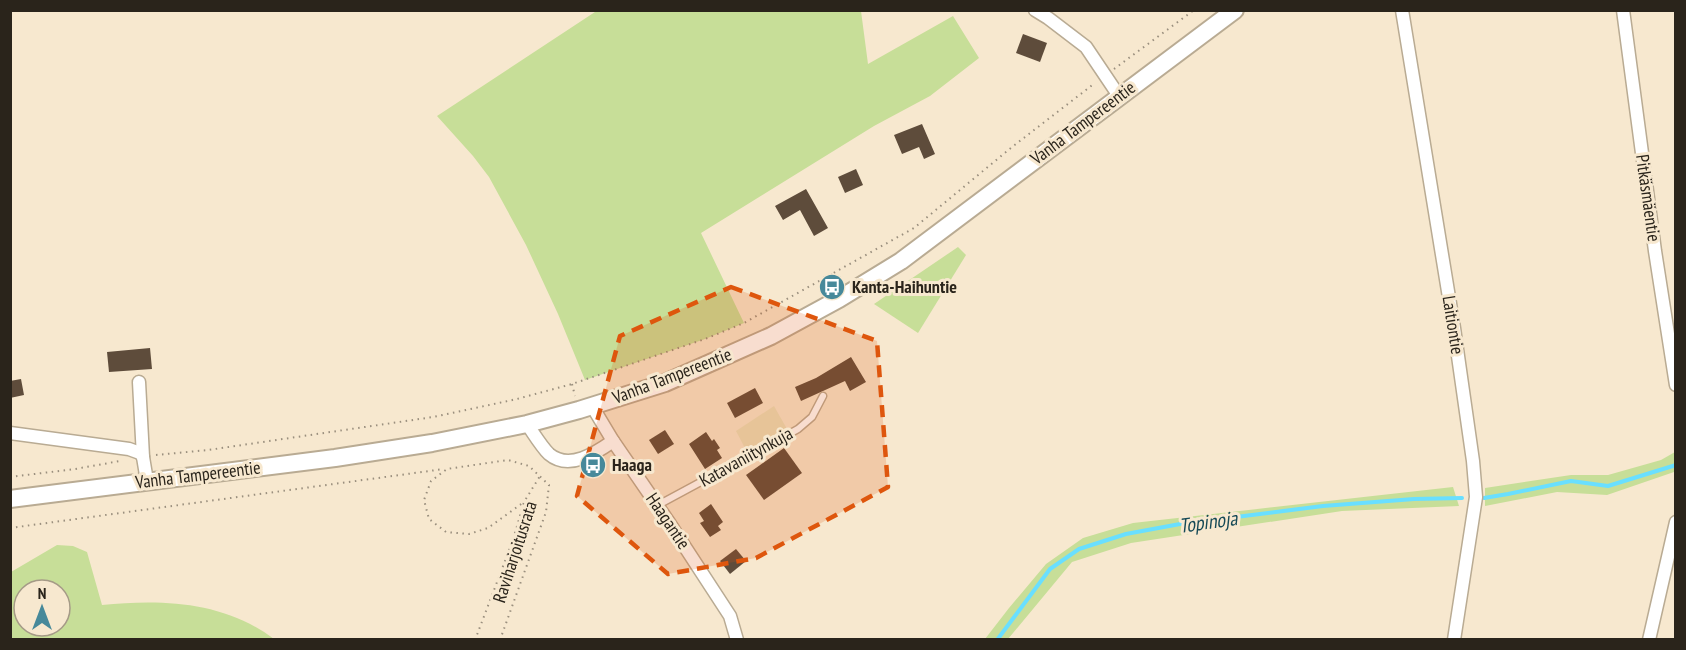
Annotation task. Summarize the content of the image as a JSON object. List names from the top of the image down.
{
  "streets": {
    "main road": ["Vanha Tampereentie"],
    "street": ["Pitkäsmäentie", "Laitiontie", "Haagantie"],
    "lane": ["Katavaniitynkuja"],
    "path": ["Raviharjoitusrata"]
  },
  "crossings": [
    ["Vanha Tampereentie", "Haagantie"],
    ["Katavaniitynkuja", "Haagantie"]
  ],
  "water": ["Topinoja"],
  "places": {
    "bus stop": ["Kanta-Haihuntie", "Haaga"]
  },
  "north": "top"
}
